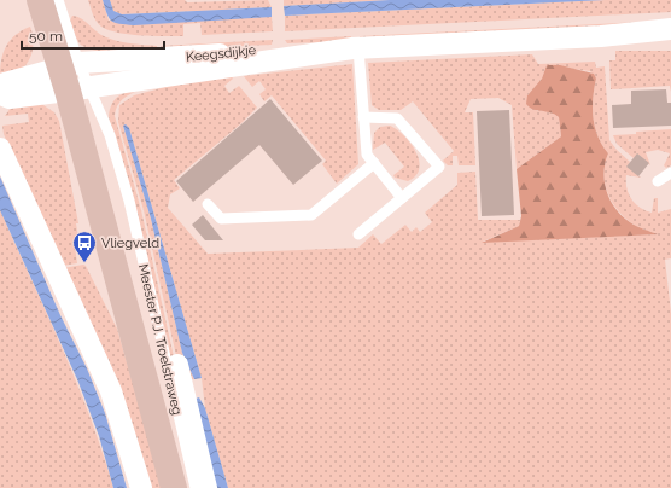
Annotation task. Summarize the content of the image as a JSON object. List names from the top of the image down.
{
  "streets": {
    "main road": ["Meester P.J. Troelstraweg"],
    "street": ["Keegsdijkje"]
  },
  "crossings": [
    ["Keegsdijkje", "Meester P.J. Troelstraweg"]
  ],
  "places": {
    "bus stop": ["Vliegveld"]
  },
  "scale_bar": "50 m"
}
